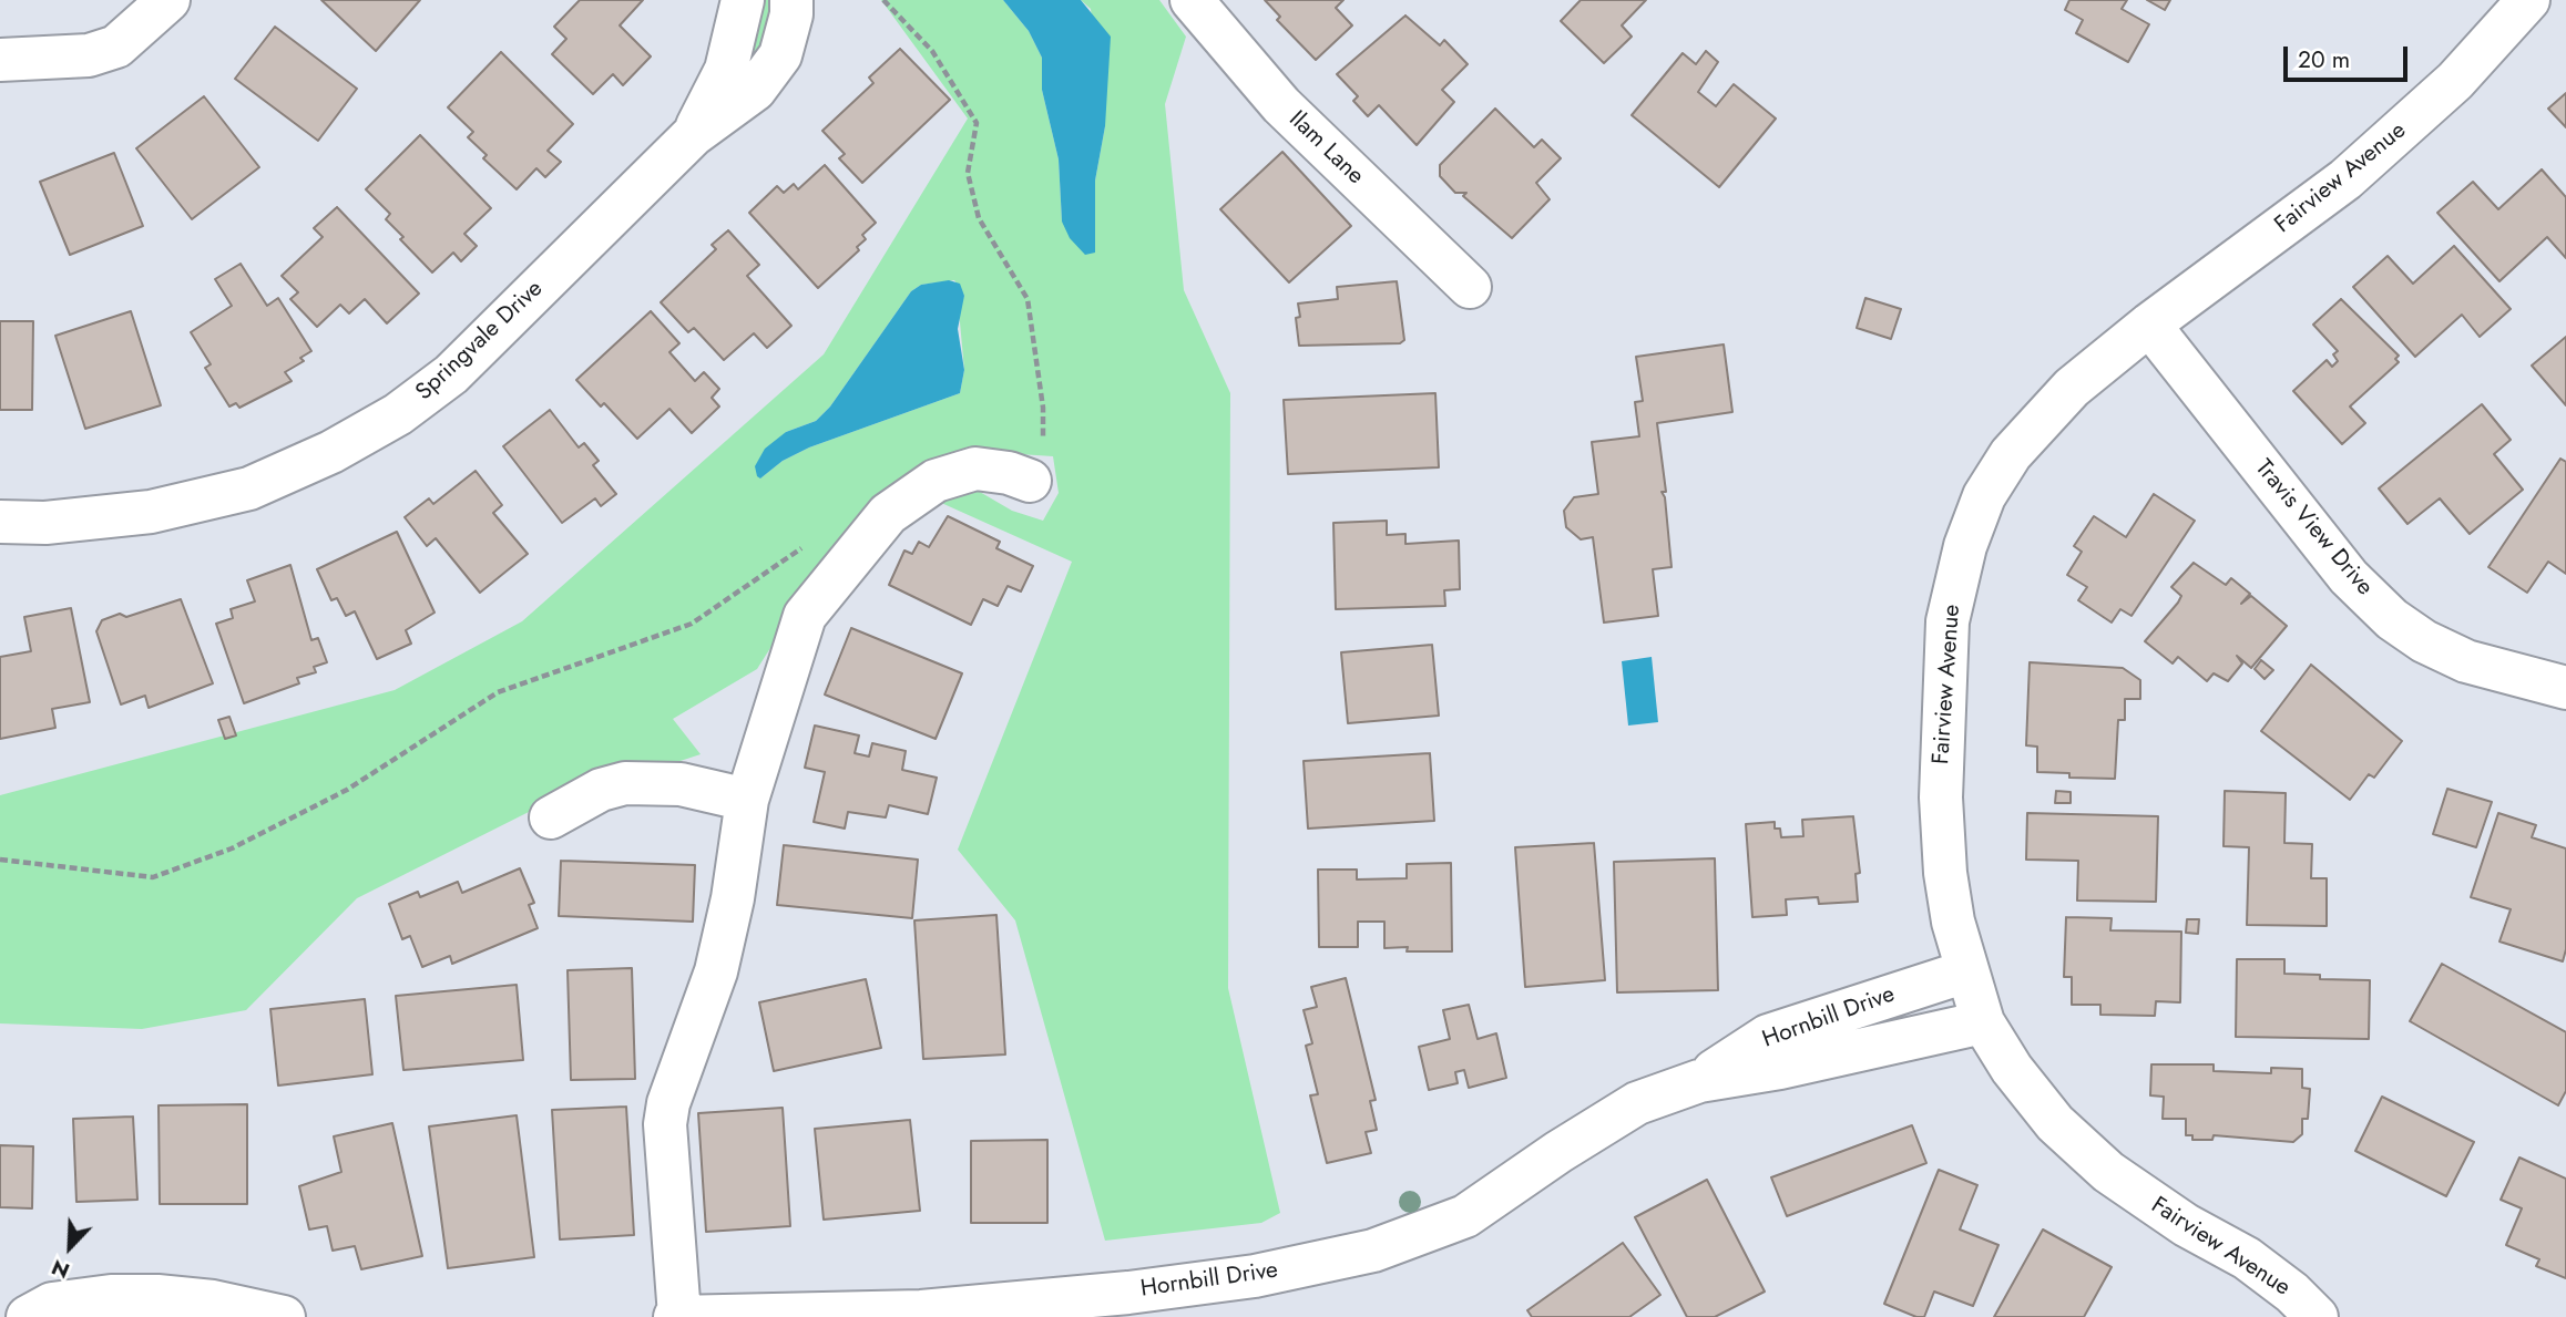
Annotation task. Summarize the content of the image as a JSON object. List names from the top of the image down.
{
  "streets": {
    "street": [
      "Ilam Lane",
      "Fairview Avenue",
      "Springvale Drive",
      "Travis View Drive",
      "Hornbill Drive"
    ]
  },
  "crossings": [
    ["Fairview Avenue", "Travis View Drive"],
    ["Fairview Avenue", "Hornbill Drive"]
  ],
  "scale_bar": "20 m",
  "north": "bottom left"
}
